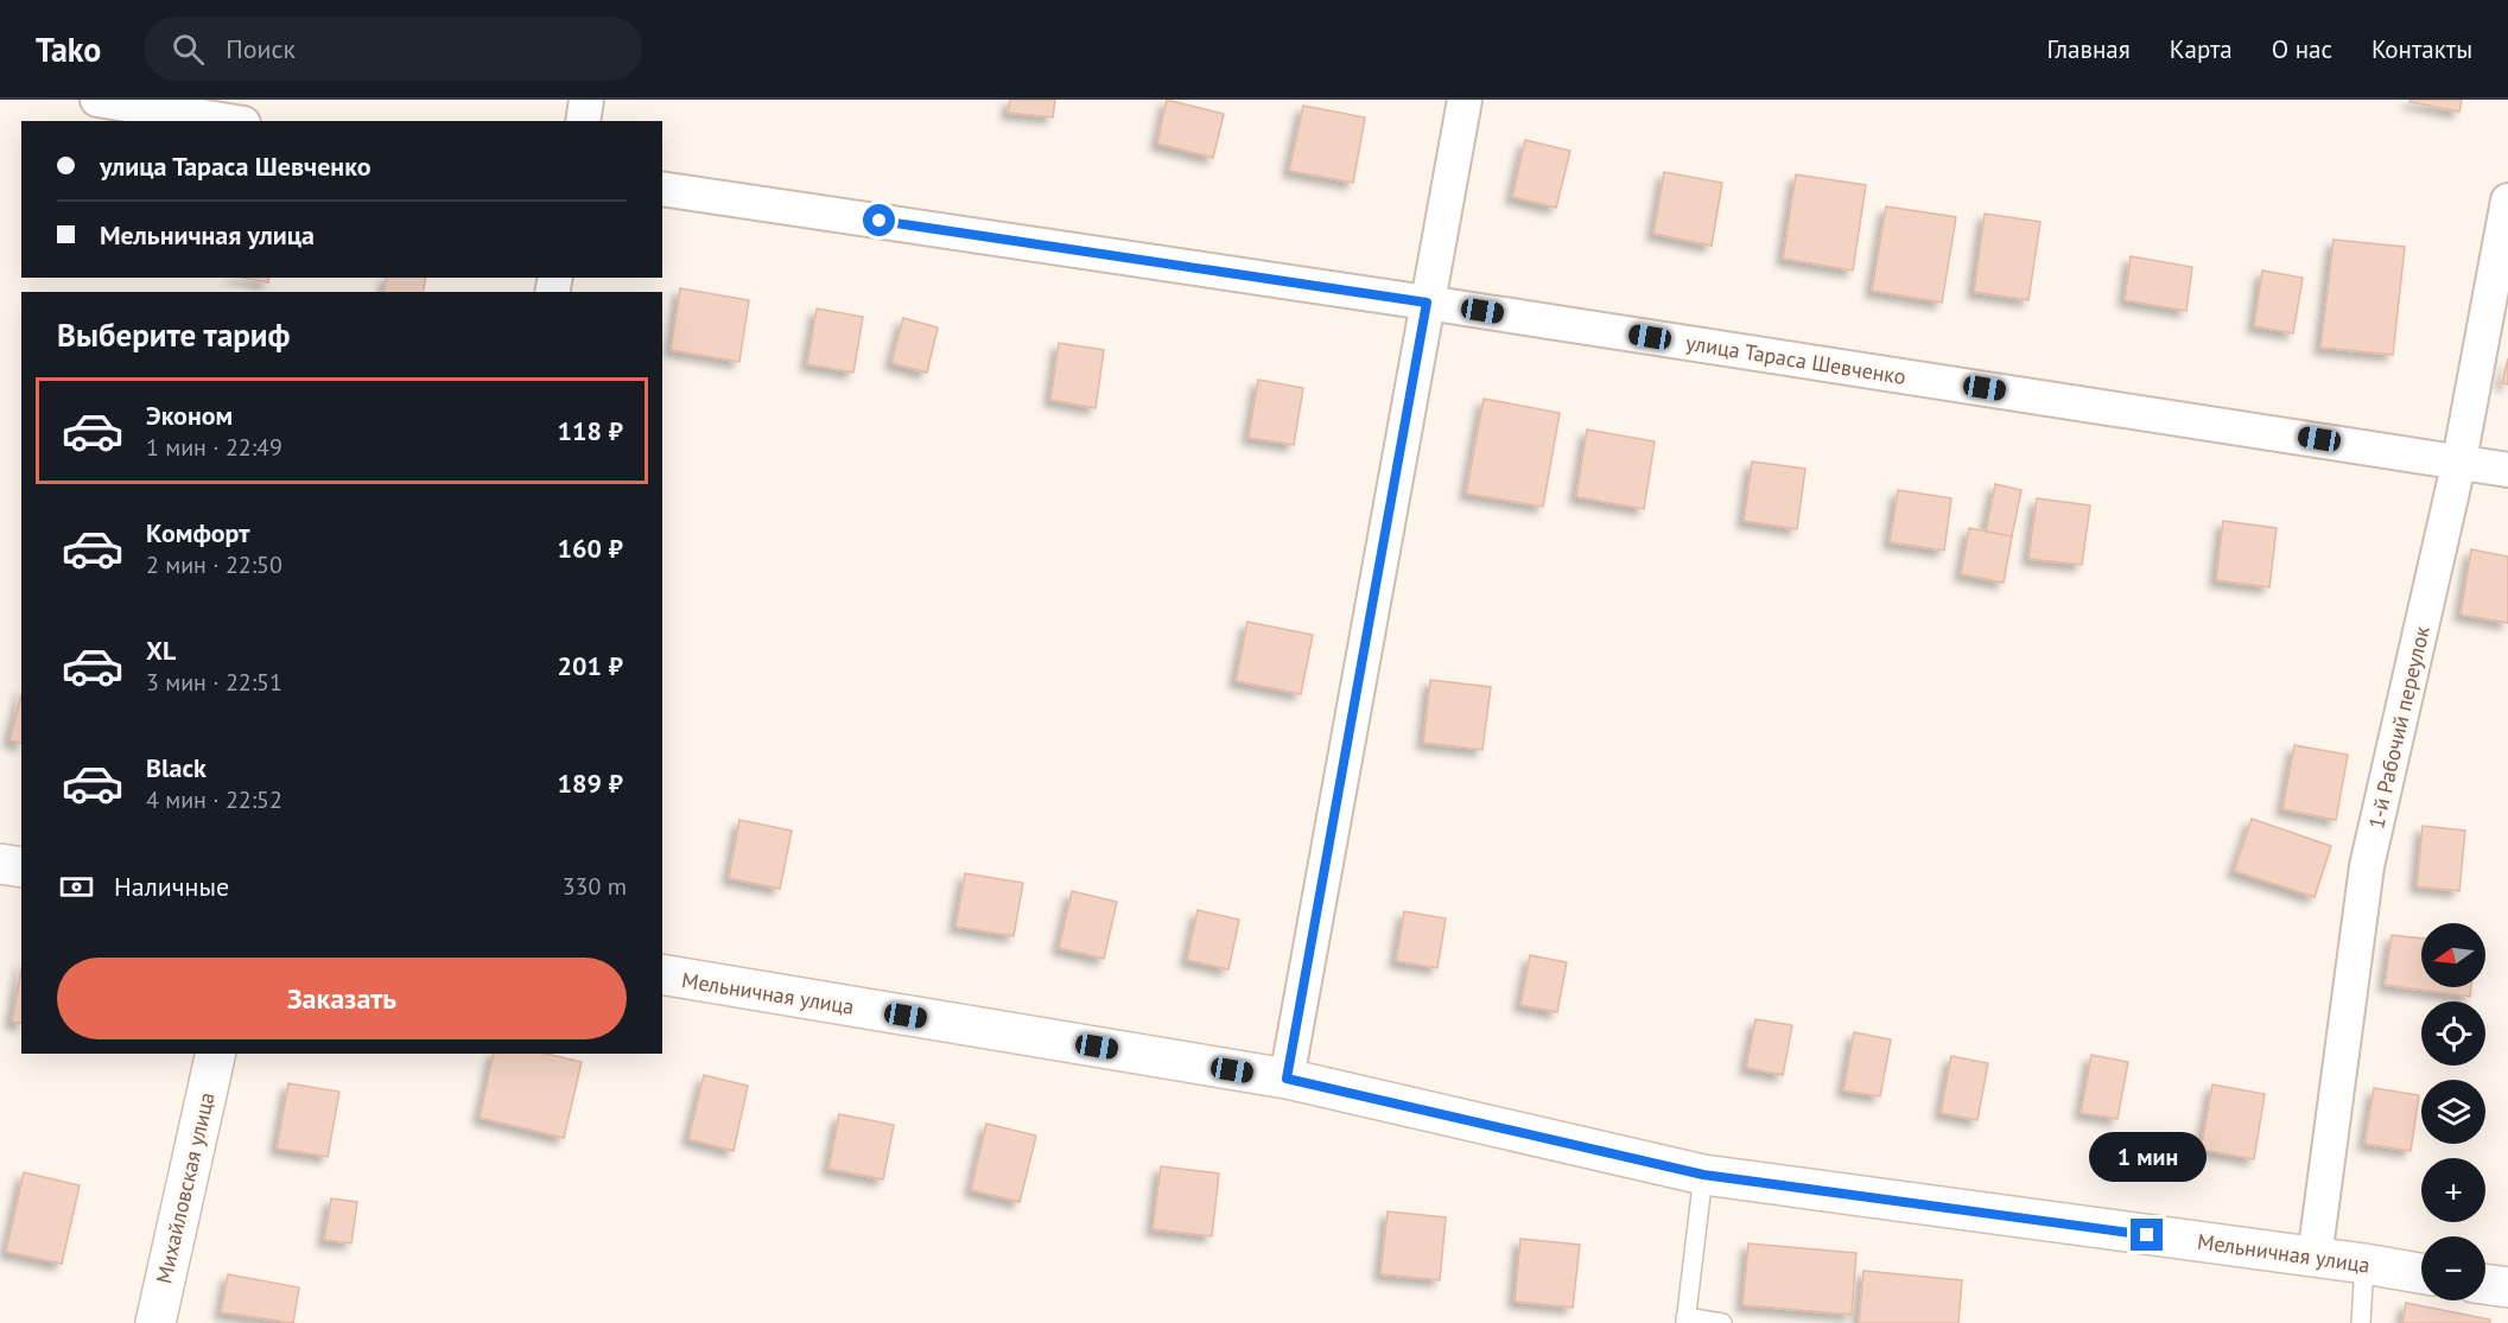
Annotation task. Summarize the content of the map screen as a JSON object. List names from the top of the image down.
{
  "streets": {
    "main road": ["Мельничная улица", "Михайловская улица"],
    "street": ["улица Тараса Шевченко", "1-й Рабочий переулок"]
  },
  "crossings": [
    ["улица Тараса Шевченко", "1-й Рабочий переулок"],
    ["1-й Рабочий переулок", "Мельничная улица"]
  ],
  "north": "left",
  "page": {
    "header": "Tako",
    "search": "Поиск",
    "nav": [
      "Главная",
      "Карта",
      "О нас",
      "Контакты"
    ],
    "banner": ["улица Тараса Шевченко", "Мельничная улица"],
    "heading": "Выберите тариф",
    "list": [
      {
        "name": "Эконом",
        "note": "1 мин · 22:49",
        "value": "118 ₽"
      },
      {
        "name": "Комфорт",
        "note": "2 мин · 22:50",
        "value": "160 ₽"
      },
      {
        "name": "XL",
        "note": "3 мин · 22:51",
        "value": "201 ₽"
      },
      {
        "name": "Black",
        "note": "4 мин · 22:52",
        "value": "189 ₽"
      }
    ],
    "pay": ["Наличные", "330 m"],
    "map_buttons": ["+", "−"],
    "buttons": "Заказать",
    "bubble": "1 мин"
  }
}
